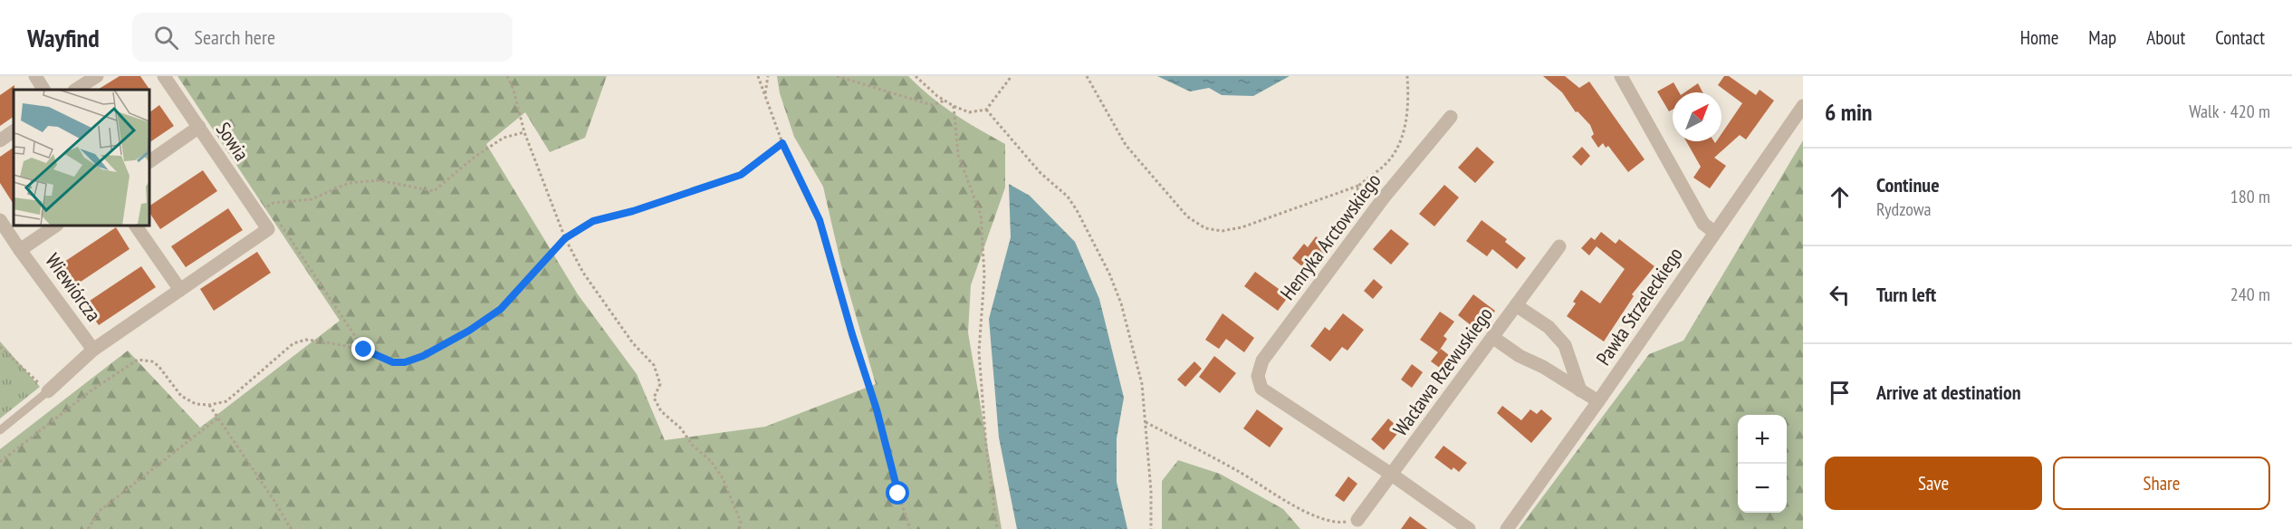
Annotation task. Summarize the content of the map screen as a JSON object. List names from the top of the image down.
{
  "streets": {
    "street": [
      "Sowia",
      "Henryka Arctowskiego",
      "Wiewiórcza",
      "Pawła Strzeleckiego",
      "Wacława Rzewuskiego"
    ]
  },
  "crossings": [
    ["Henryka Arctowskiego", "Wacława Rzewuskiego"]
  ],
  "north": "top right",
  "page": {
    "header": "Wayfind",
    "search": "Search here",
    "nav": [
      "Home",
      "Map",
      "About",
      "Contact"
    ],
    "heading": ["6 min", "Walk · 420 m"],
    "list": [
      ["Continue", "Rydzowa", "180 m"],
      ["Turn left", "240 m"],
      "Arrive at destination"
    ],
    "map_buttons": ["+", "−"],
    "buttons": ["Save", "Share"]
  }
}
